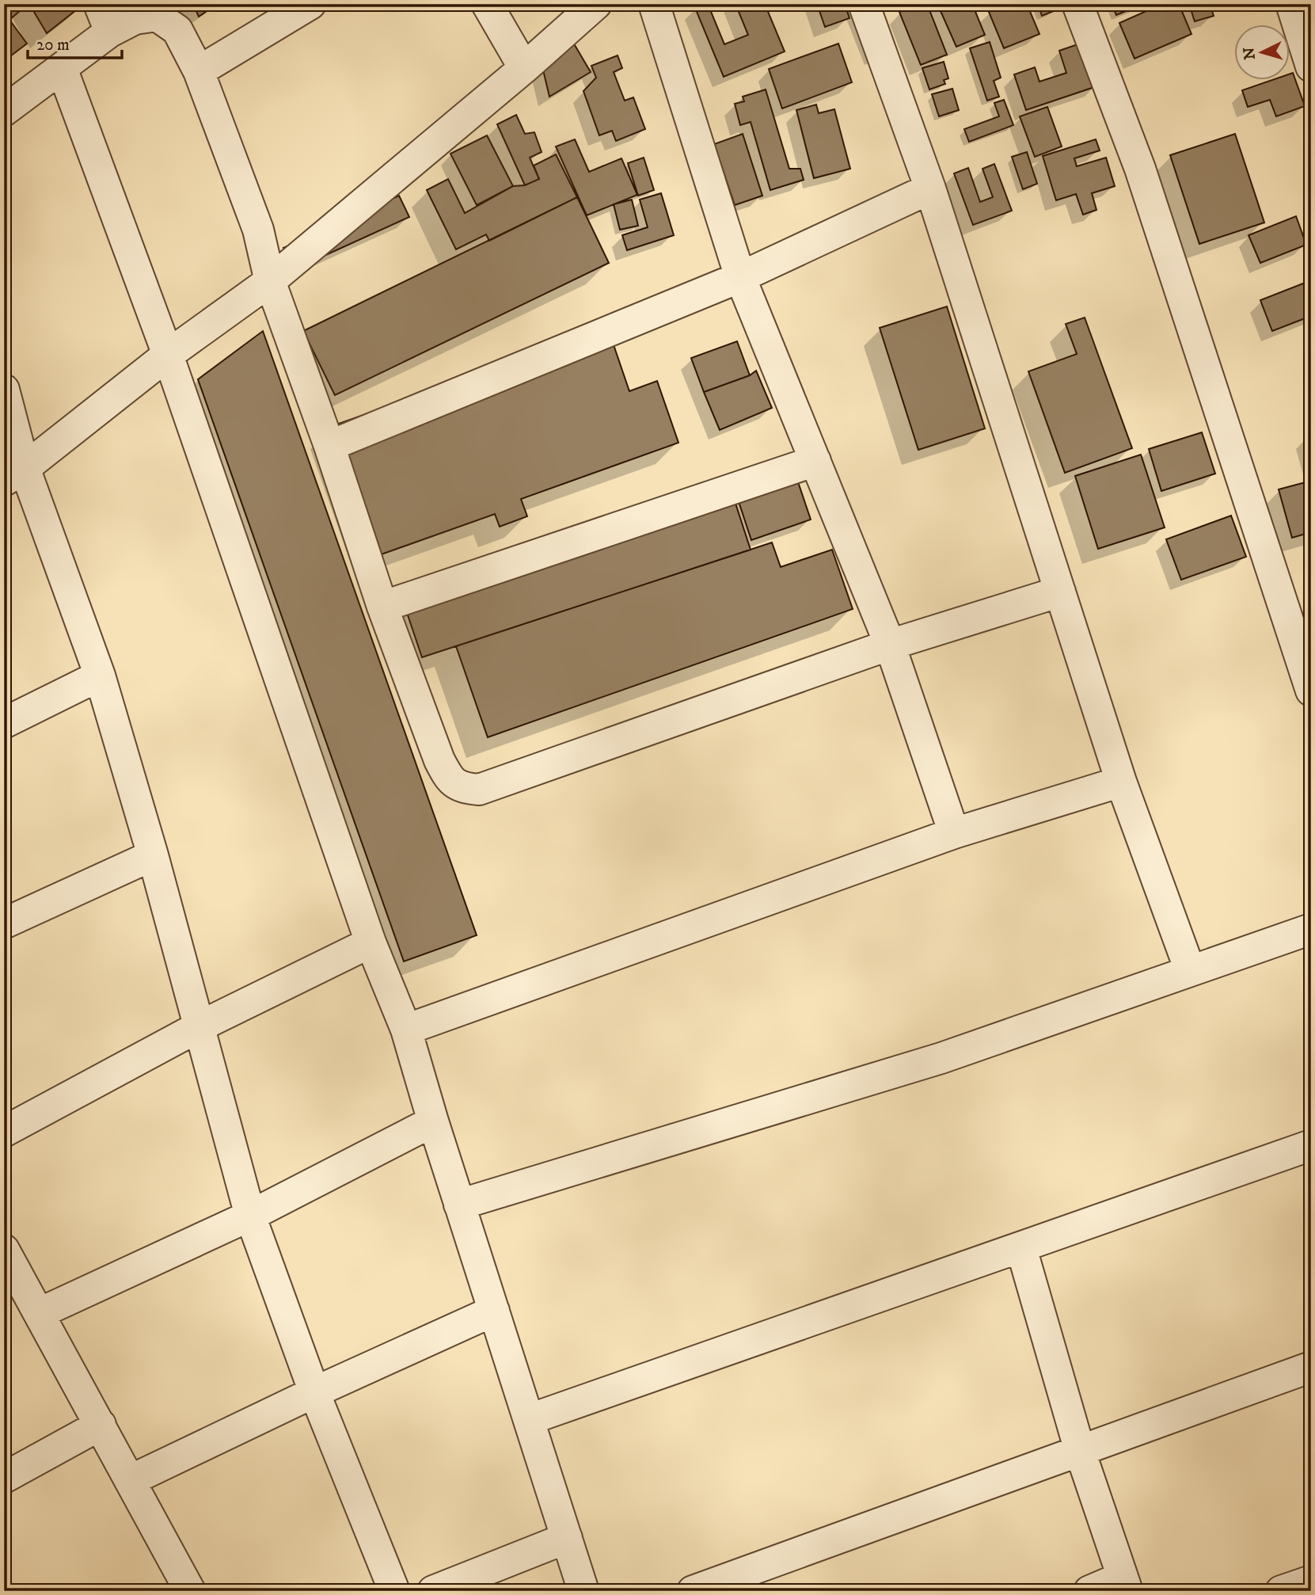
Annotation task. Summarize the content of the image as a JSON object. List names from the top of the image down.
{
  "scale_bar": "20 m",
  "north": "left"
}
